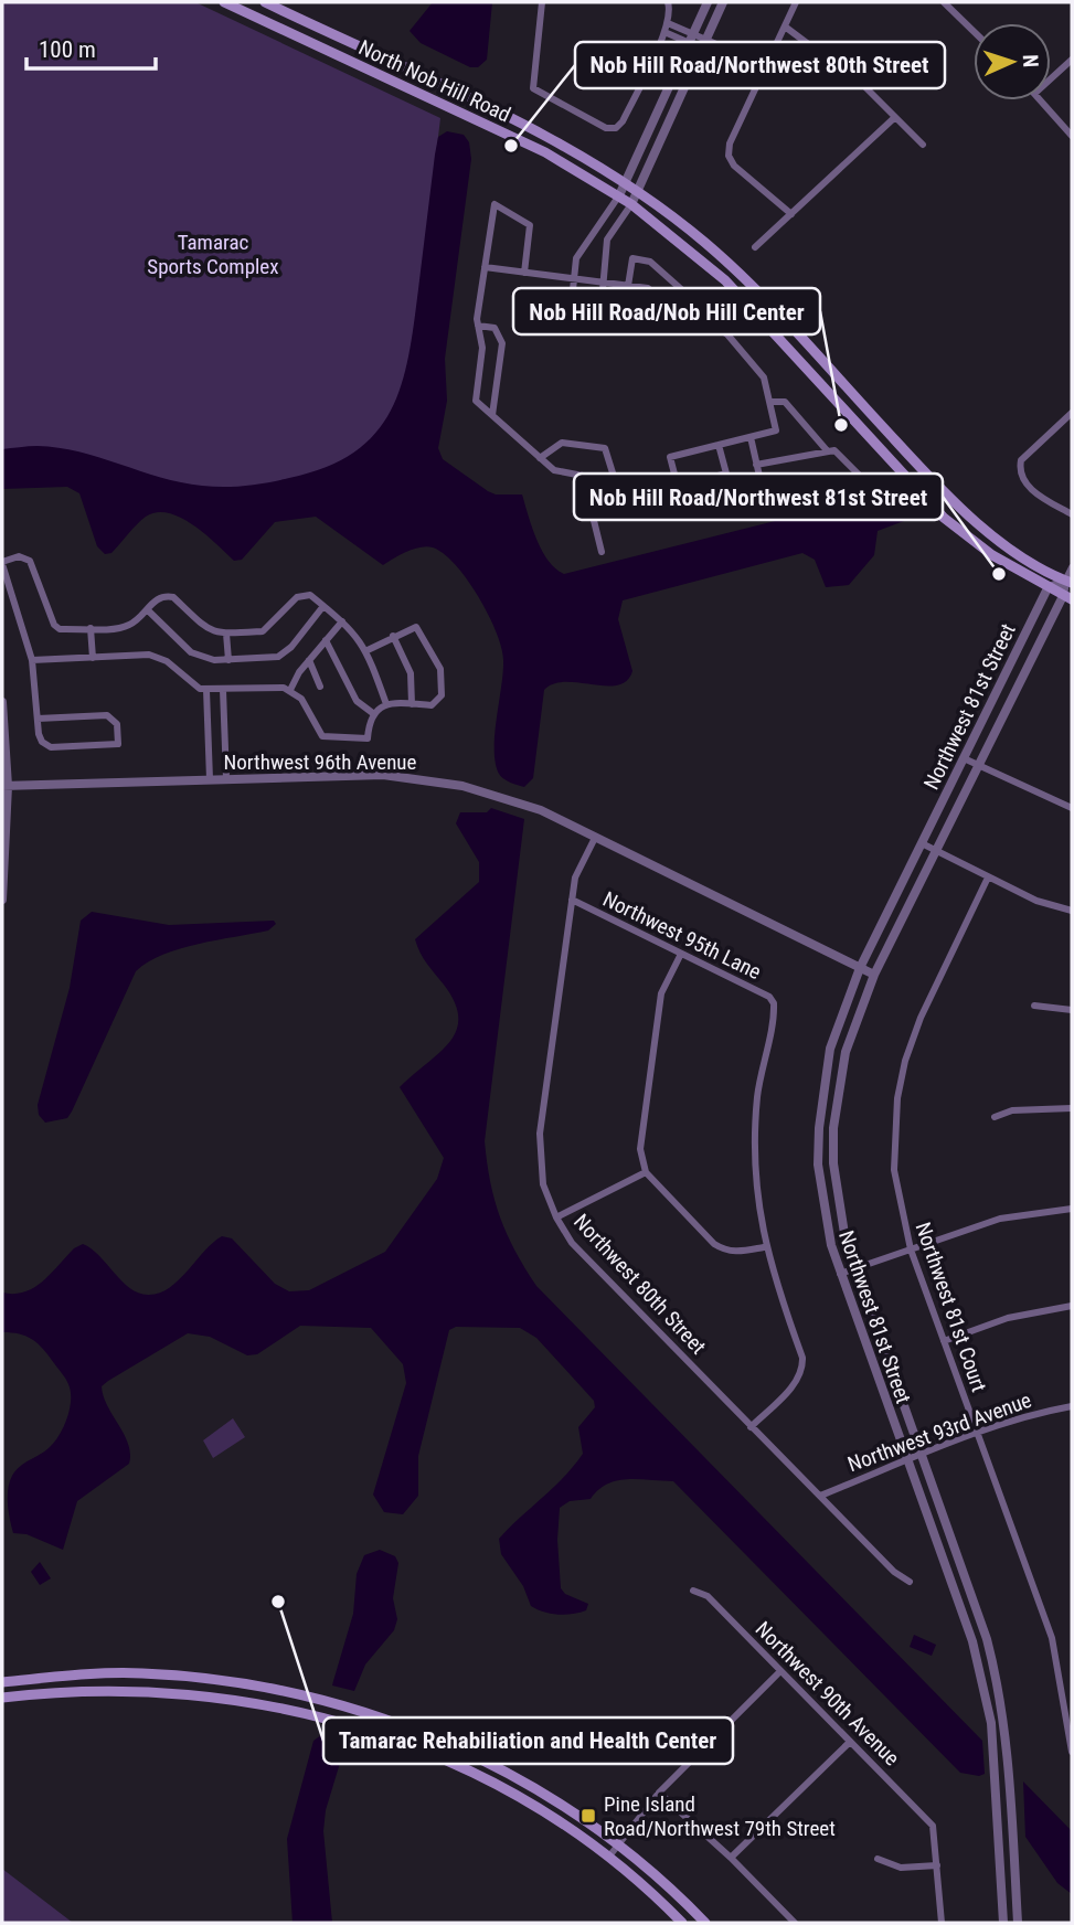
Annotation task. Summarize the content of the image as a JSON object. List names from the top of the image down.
{
  "streets": {
    "main road": ["North Nob Hill Road"],
    "street": [
      "Northwest 81st Street",
      "Northwest 96th Avenue",
      "Northwest 95th Lane",
      "Northwest 80th Street",
      "Northwest 81st Court",
      "Northwest 93rd Avenue",
      "Northwest 90th Avenue"
    ]
  },
  "crossings": [
    ["North Nob Hill Road", "Northwest 81st Street"],
    ["Northwest 81st Street", "Northwest 96th Avenue"],
    ["Northwest 81st Street", "Northwest 93rd Avenue"],
    ["Northwest 96th Avenue", "Northwest 80th Street"],
    ["Northwest 95th Lane", "Northwest 80th Street"],
    ["Northwest 80th Street", "Northwest 93rd Avenue"],
    ["Northwest 81st Court", "Northwest 93rd Avenue"]
  ],
  "parks": ["Tamarac Sports Complex"],
  "places": {
    "other": [
      "Nob Hill Road/Northwest 80th Street",
      "Nob Hill Road/Nob Hill Center",
      "Nob Hill Road/Northwest 81st Street",
      "Tamarac Rehabiliation and Health Center"
    ],
    "transit": ["Pine Island Road/Northwest 79th Street"]
  },
  "scale_bar": "100 m",
  "north": "right"
}
